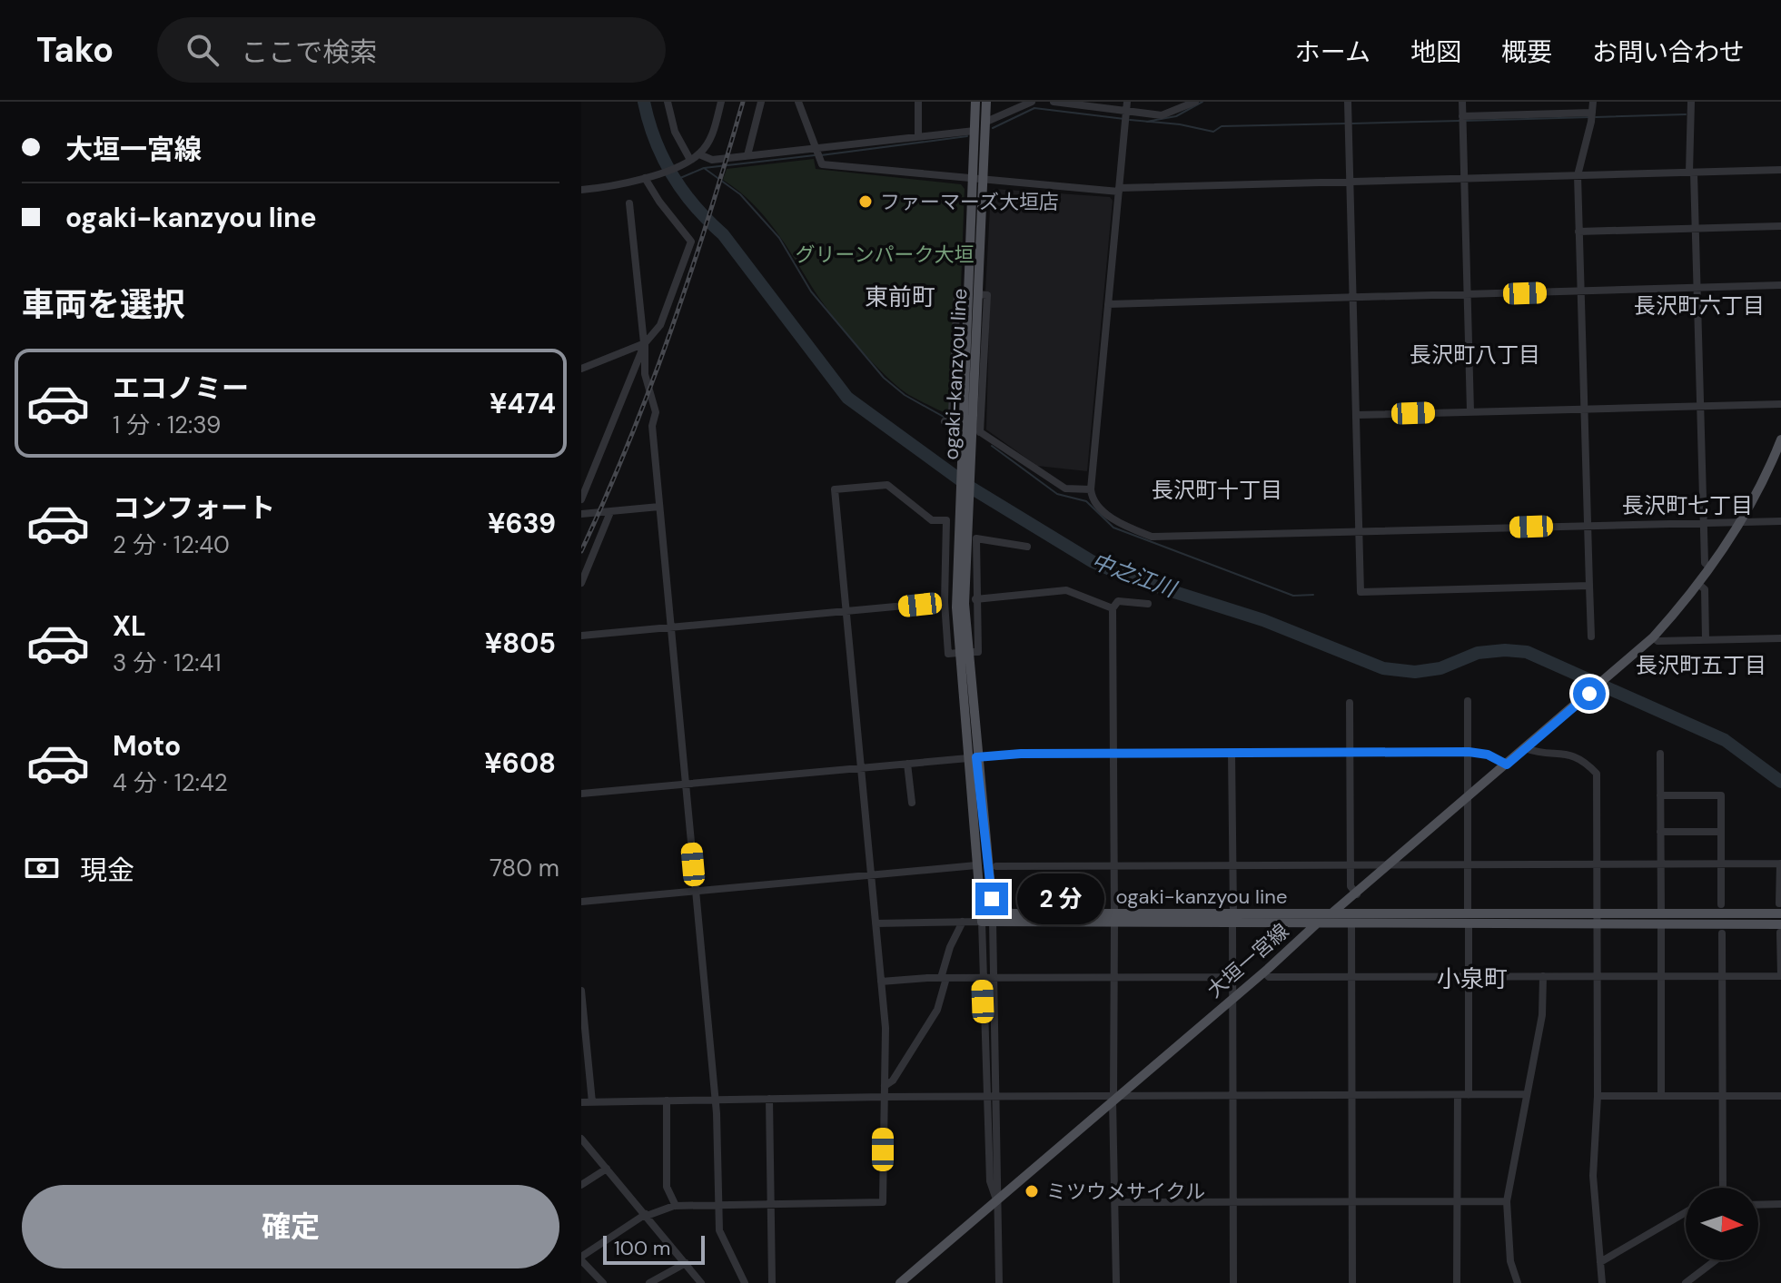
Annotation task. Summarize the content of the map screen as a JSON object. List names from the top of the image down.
{
  "streets": {
    "main road": ["ogaki-kanzyou line", "大垣一宮線"]
  },
  "crossings": [
    ["ogaki-kanzyou line", "大垣一宮線"]
  ],
  "districts": [
    "東前町",
    "長沢町六丁目",
    "長沢町八丁目",
    "長沢町十丁目",
    "長沢町七丁目",
    "長沢町五丁目",
    "小泉町"
  ],
  "water": ["中之江川"],
  "parks": ["グリーンパーク大垣"],
  "places": ["ファーマーズ大垣店", "ミツウメサイクル"],
  "scale_bar": "100 m",
  "north": "right",
  "page": {
    "header": "Tako",
    "search": "ここで検索",
    "nav": [
      "ホーム",
      "地図",
      "概要",
      "お問い合わせ"
    ],
    "banner": ["大垣一宮線", "ogaki-kanzyou line"],
    "heading": "車両を選択",
    "list": [
      {
        "name": "エコノミー",
        "note": "1 分 · 12:39",
        "value": "¥474"
      },
      {
        "name": "コンフォート",
        "note": "2 分 · 12:40",
        "value": "¥639"
      },
      {
        "name": "XL",
        "note": "3 分 · 12:41",
        "value": "¥805"
      },
      {
        "name": "Moto",
        "note": "4 分 · 12:42",
        "value": "¥608"
      }
    ],
    "pay": ["現金", "780 m"],
    "bubble": "2 分",
    "buttons": "確定",
    "scale": "100 m"
  }
}
